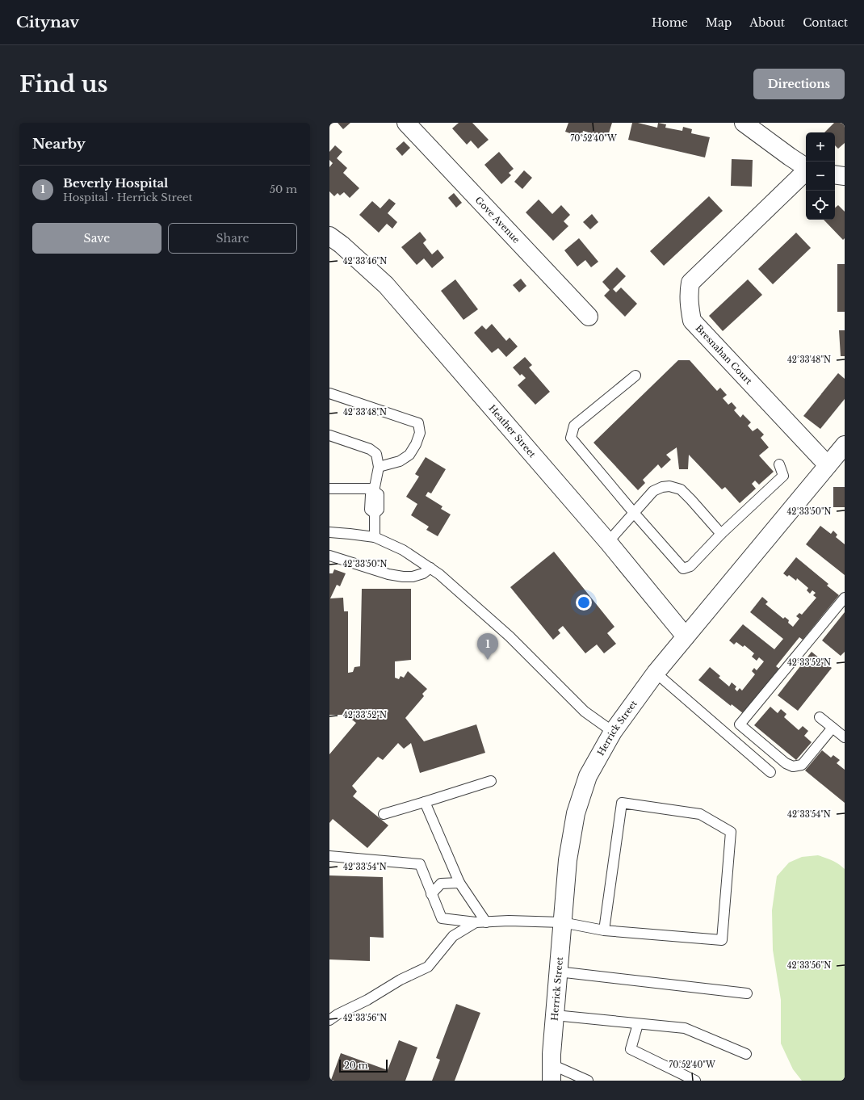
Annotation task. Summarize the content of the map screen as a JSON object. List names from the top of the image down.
{
  "streets": {
    "street": [
      "Gove Avenue",
      "Bresnahan Court",
      "Heather Street",
      "Herrick Street"
    ]
  },
  "crossings": [
    ["Bresnahan Court", "Herrick Street"],
    ["Heather Street", "Herrick Street"]
  ],
  "scale_bar": "20 m",
  "page": {
    "header": "Citynav",
    "nav": [
      "Home",
      "Map",
      "About",
      "Contact"
    ],
    "buttons": [
      "Directions",
      ["Save", "Share"]
    ],
    "title": "Find us",
    "heading": "Nearby",
    "map_buttons": ["+", "−"],
    "list": [
      {
        "mark": "1",
        "name": "Beverly Hospital",
        "note": "Hospital · Herrick Street",
        "value": "50 m"
      }
    ],
    "pins": "1",
    "scale": "20 m"
  },
  "coordinates": [
    "70°52'40\"W",
    "42°33'46\"N",
    "42°33'48\"N",
    "42°33'50\"N",
    "42°33'52\"N",
    "42°33'54\"N",
    "42°33'56\"N"
  ]
}
